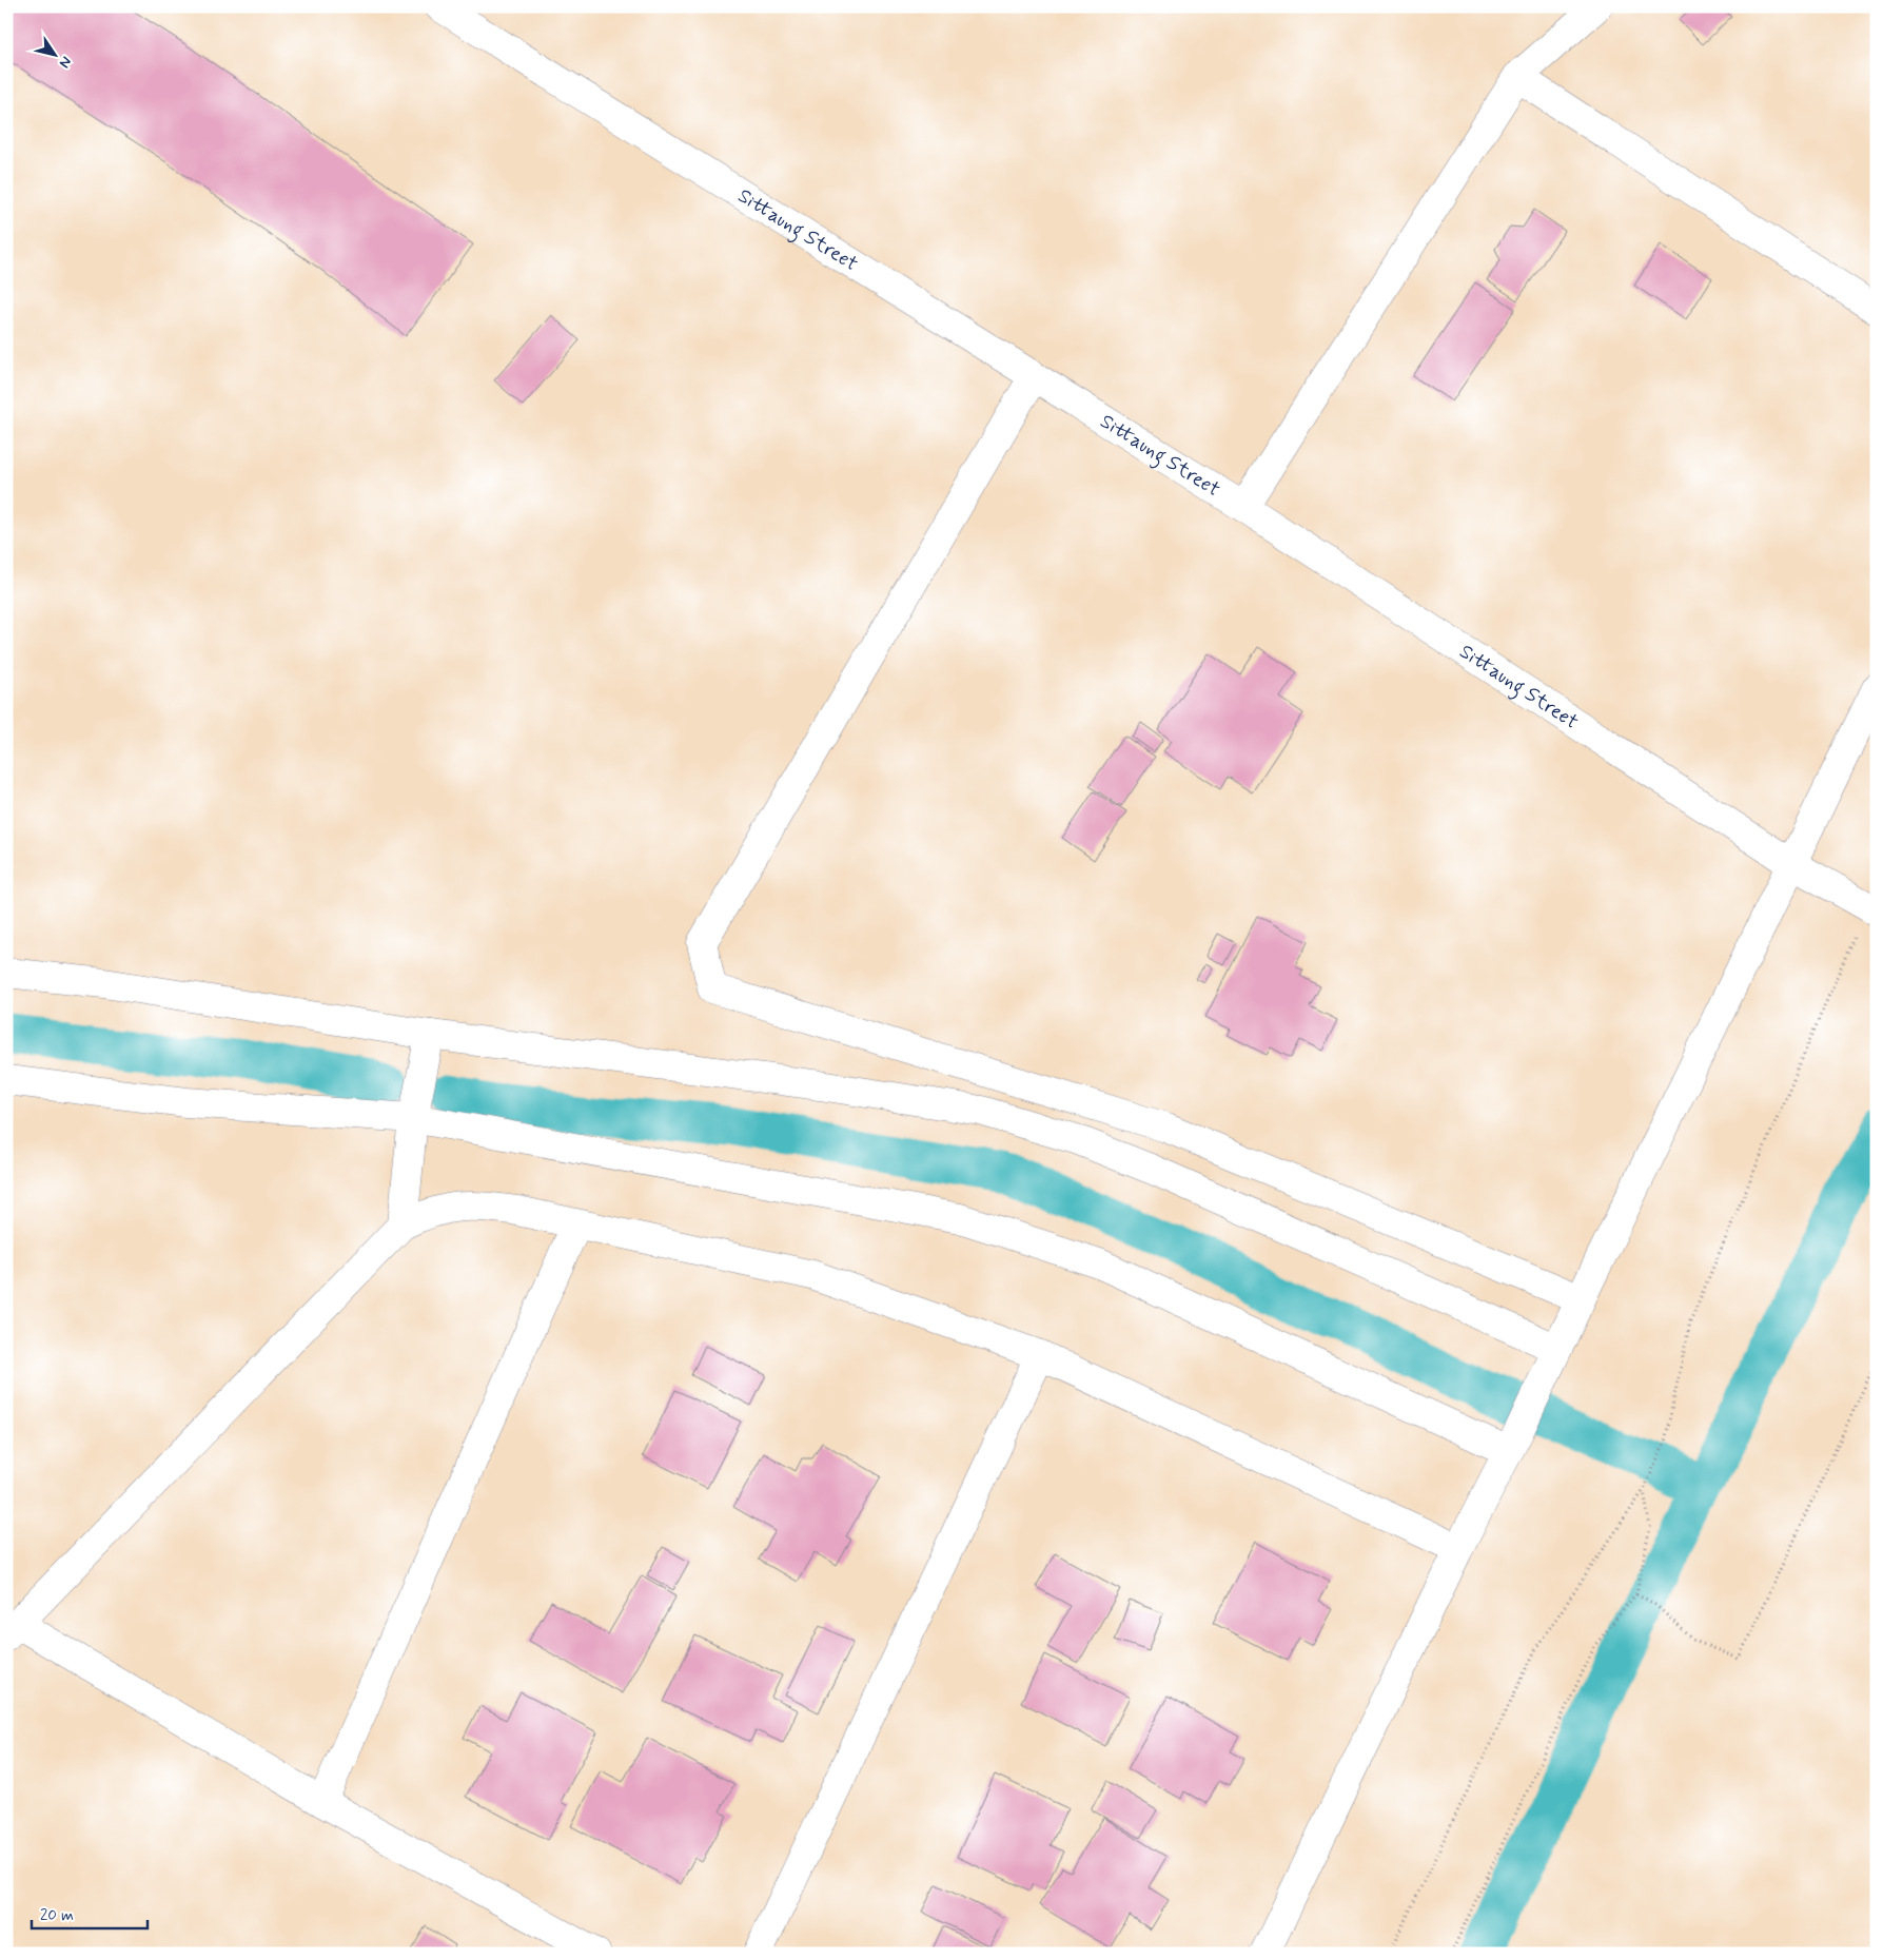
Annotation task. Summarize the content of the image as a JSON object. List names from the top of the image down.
{
  "streets": {
    "street": ["Sittaung Street"]
  },
  "scale_bar": "20 m",
  "north": "bottom right"
}
